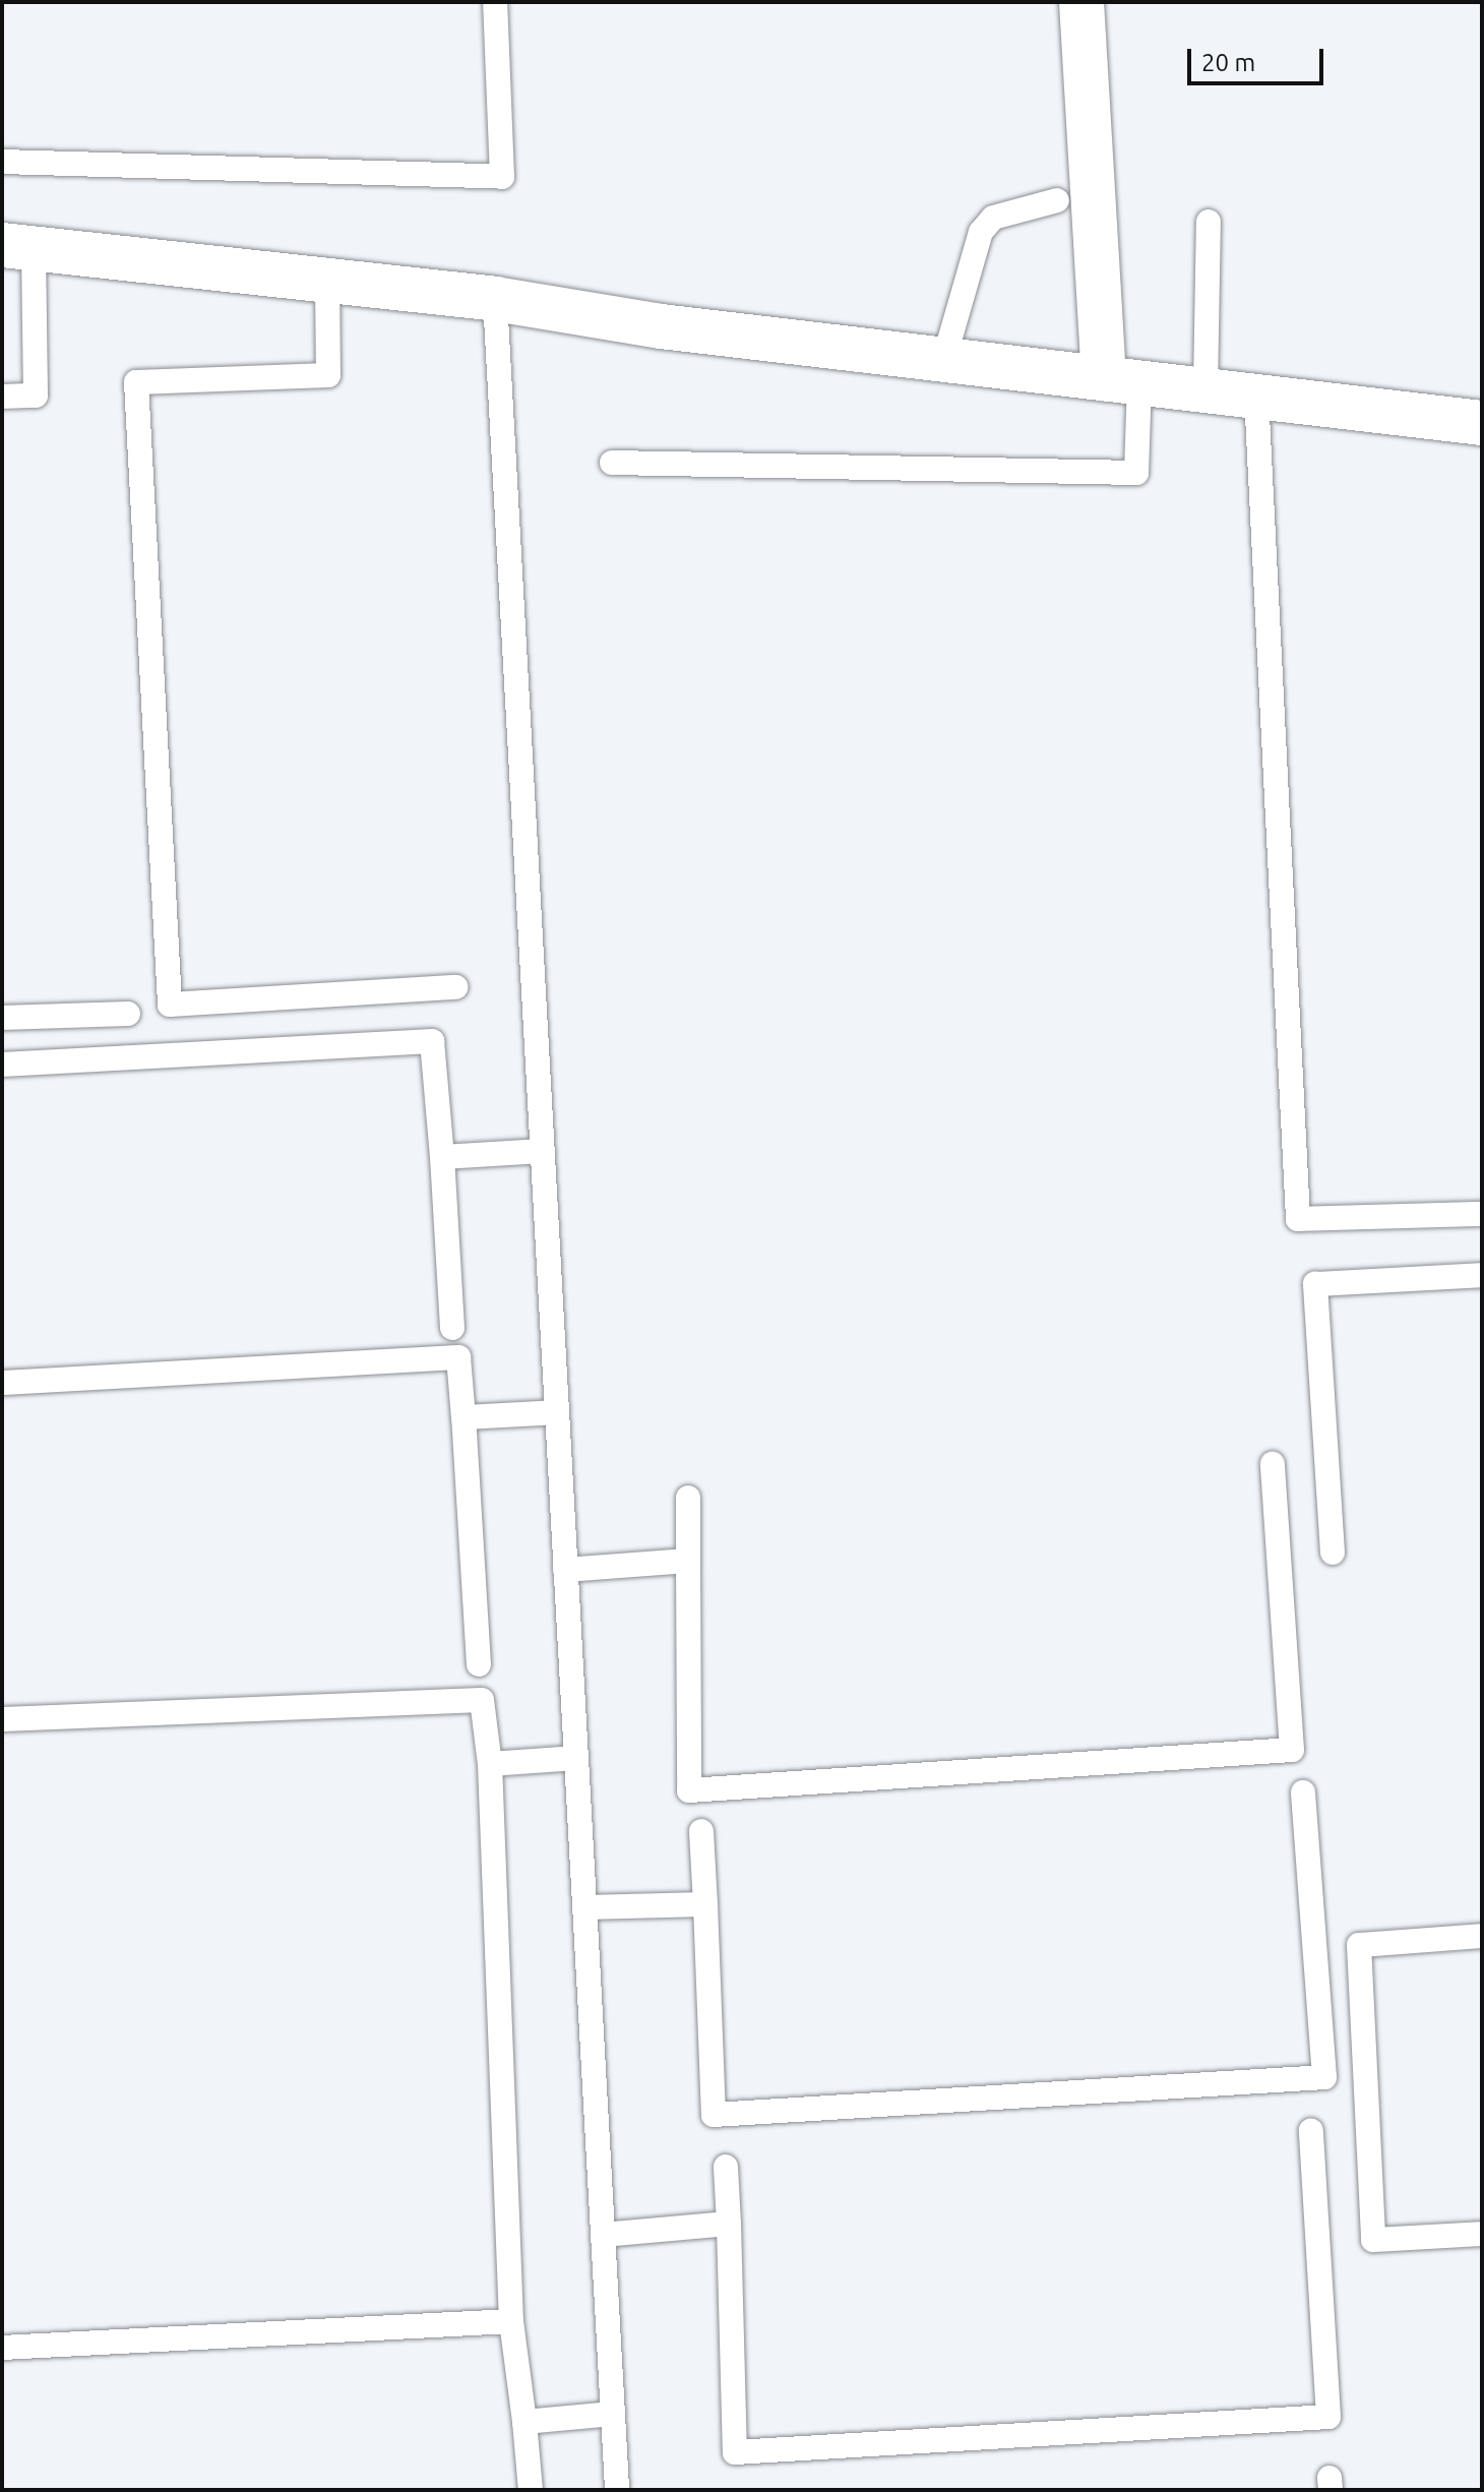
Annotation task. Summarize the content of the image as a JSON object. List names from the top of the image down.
{
  "scale_bar": "20 m"
}
